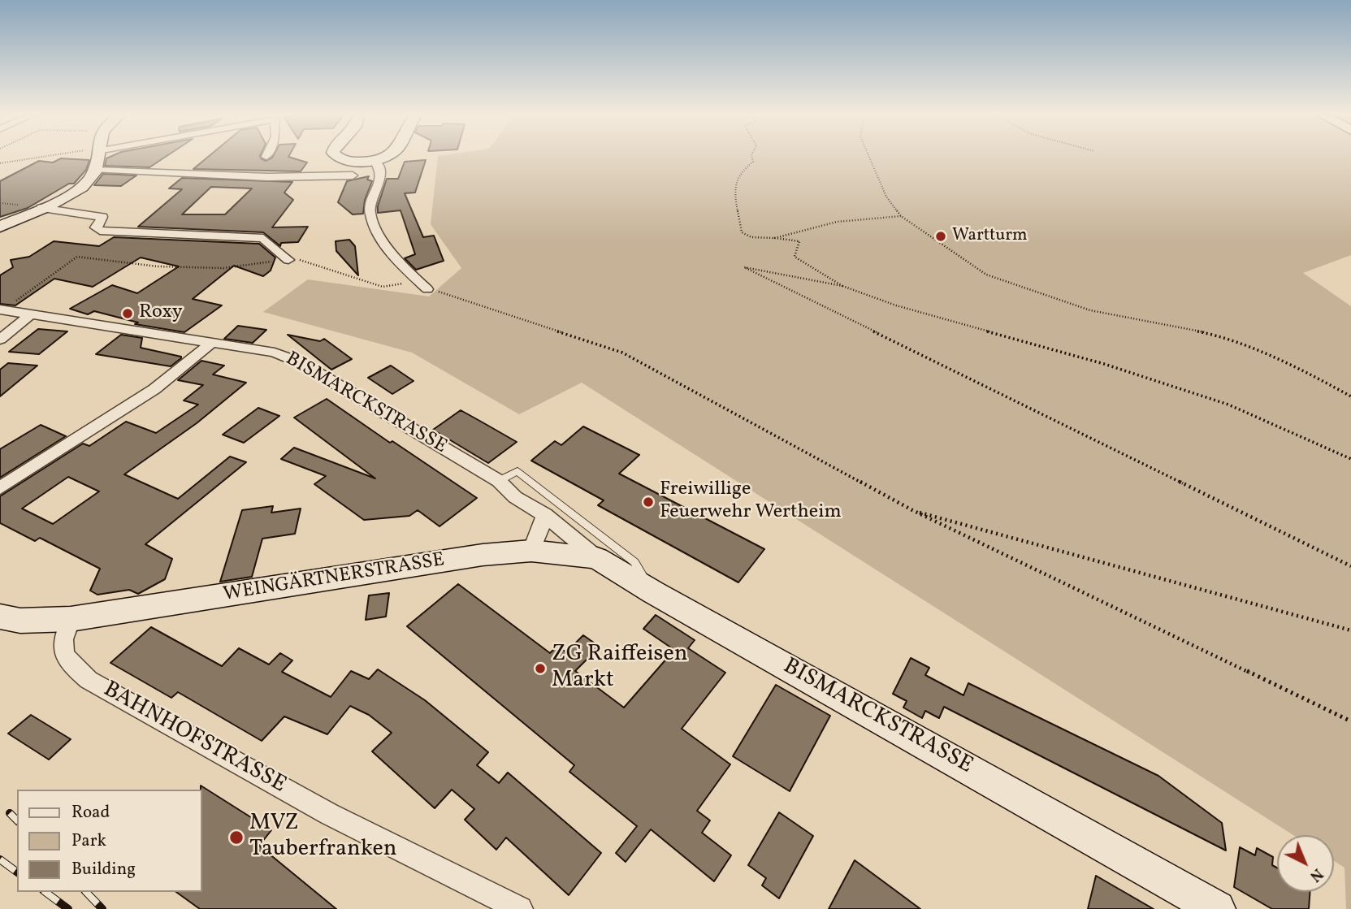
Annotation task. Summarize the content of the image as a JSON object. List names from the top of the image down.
{
  "streets": {
    "main road": ["BISMARCKSTRASSE", "WEINGÄRTNERSTRASSE"],
    "street": ["BAHNHOFSTRASSE"]
  },
  "crossings": [
    ["BISMARCKSTRASSE", "WEINGÄRTNERSTRASSE"],
    ["WEINGÄRTNERSTRASSE", "BAHNHOFSTRASSE"]
  ],
  "places": [
    "Wartturm",
    "Roxy",
    "Freiwillige Feuerwehr Wertheim",
    "ZG Raiffeisen Markt",
    "MVZ Tauberfranken"
  ],
  "legend": ["Road", "Park", "Building"],
  "north": "bottom right"
}
